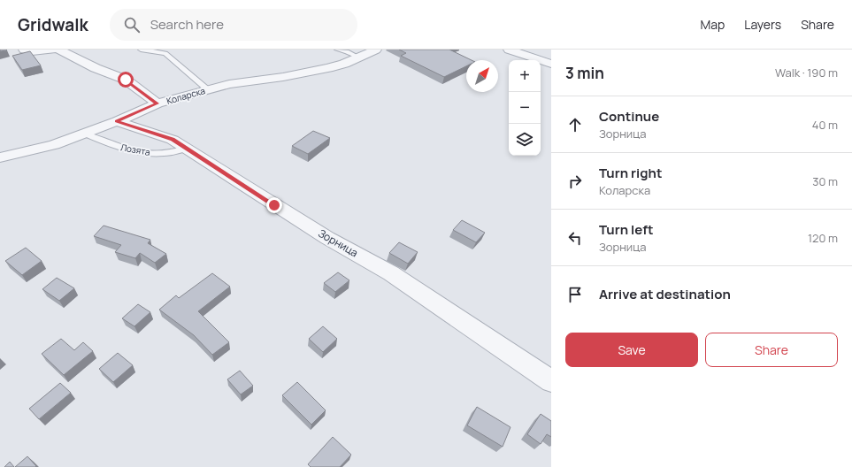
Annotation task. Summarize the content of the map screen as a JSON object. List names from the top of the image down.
{
  "streets": {
    "street": ["Коларска", "Зорница"],
    "lane": ["Лозята"]
  },
  "crossings": [
    ["Коларска", "Лозята"],
    ["Коларска", "Зорница"],
    ["Лозята", "Зорница"]
  ],
  "north": "top right",
  "page": {
    "header": "Gridwalk",
    "search": "Search here",
    "nav": ["Map", "Layers", "Share"],
    "heading": ["3 min", "Walk · 190 m"],
    "map_buttons": ["+", "−"],
    "list": [
      ["Continue", "Зорница", "40 m"],
      ["Turn right", "Коларска", "30 m"],
      ["Turn left", "Зорница", "120 m"],
      "Arrive at destination"
    ],
    "buttons": ["Save", "Share"]
  }
}
